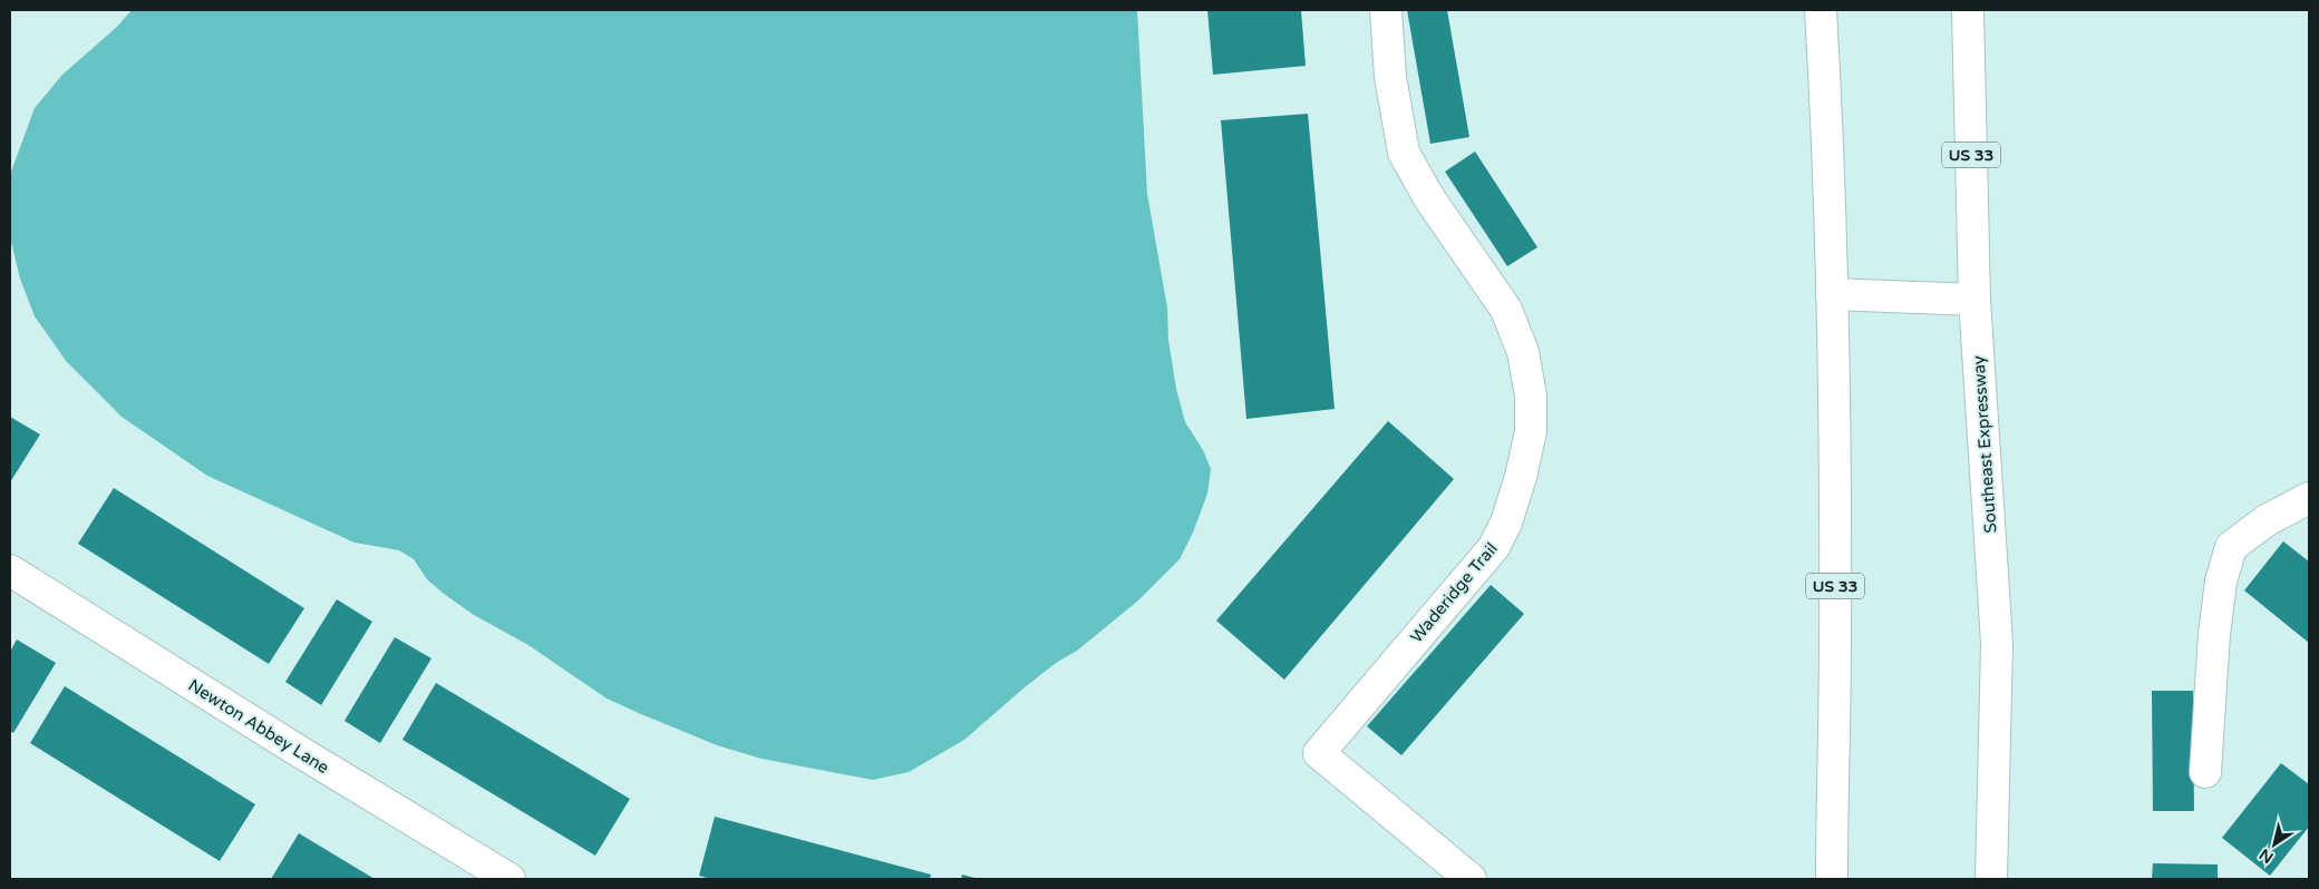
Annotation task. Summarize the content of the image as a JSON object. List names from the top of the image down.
{
  "streets": {
    "main road": [
      "US 33",
      "Southeast Expressway",
      "Waderidge Trail",
      "Newton Abbey Lane"
    ]
  },
  "north": "bottom left"
}
